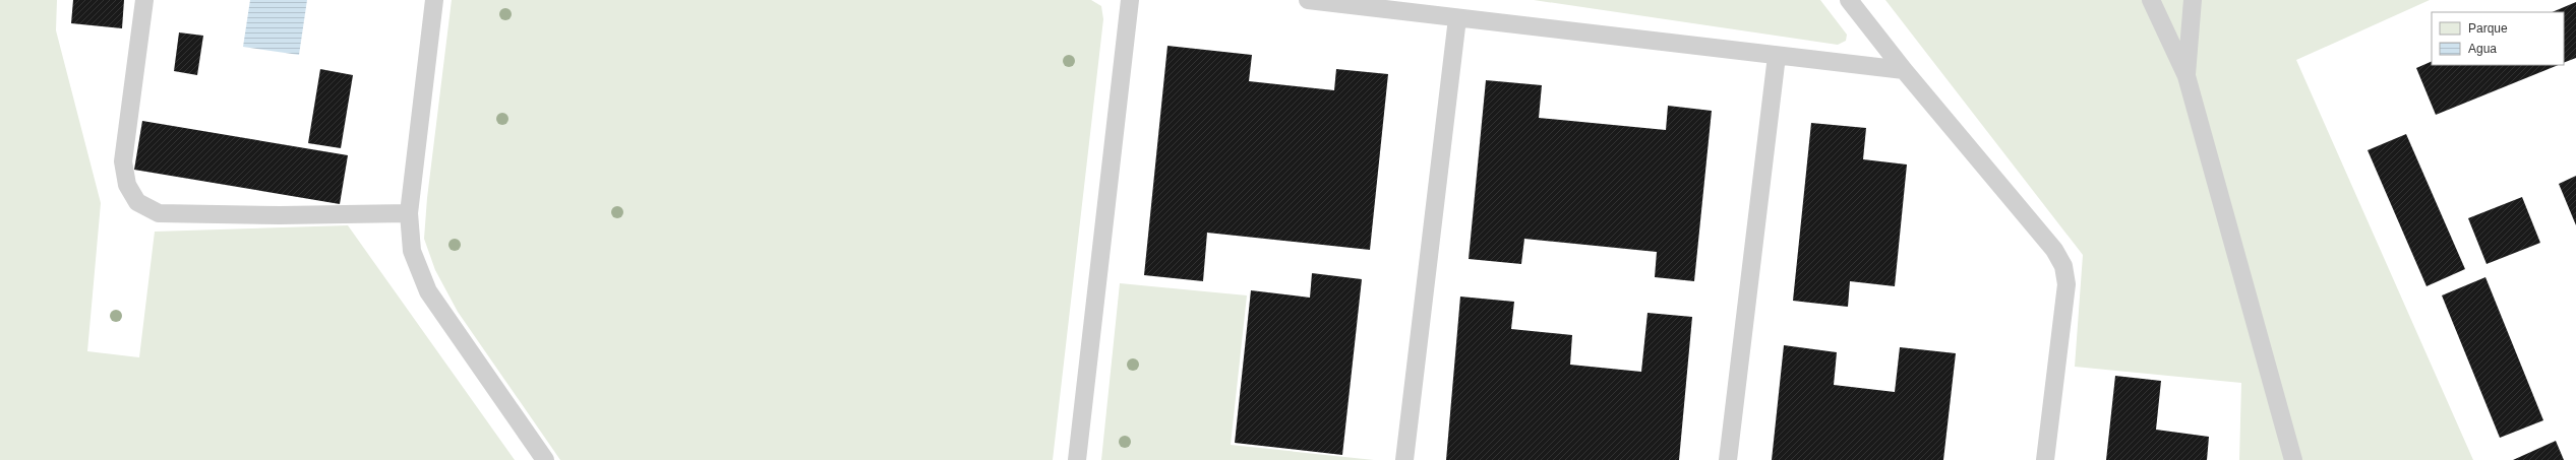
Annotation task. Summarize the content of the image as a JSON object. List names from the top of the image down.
{
  "legend": ["Parque", "Agua"]
}
